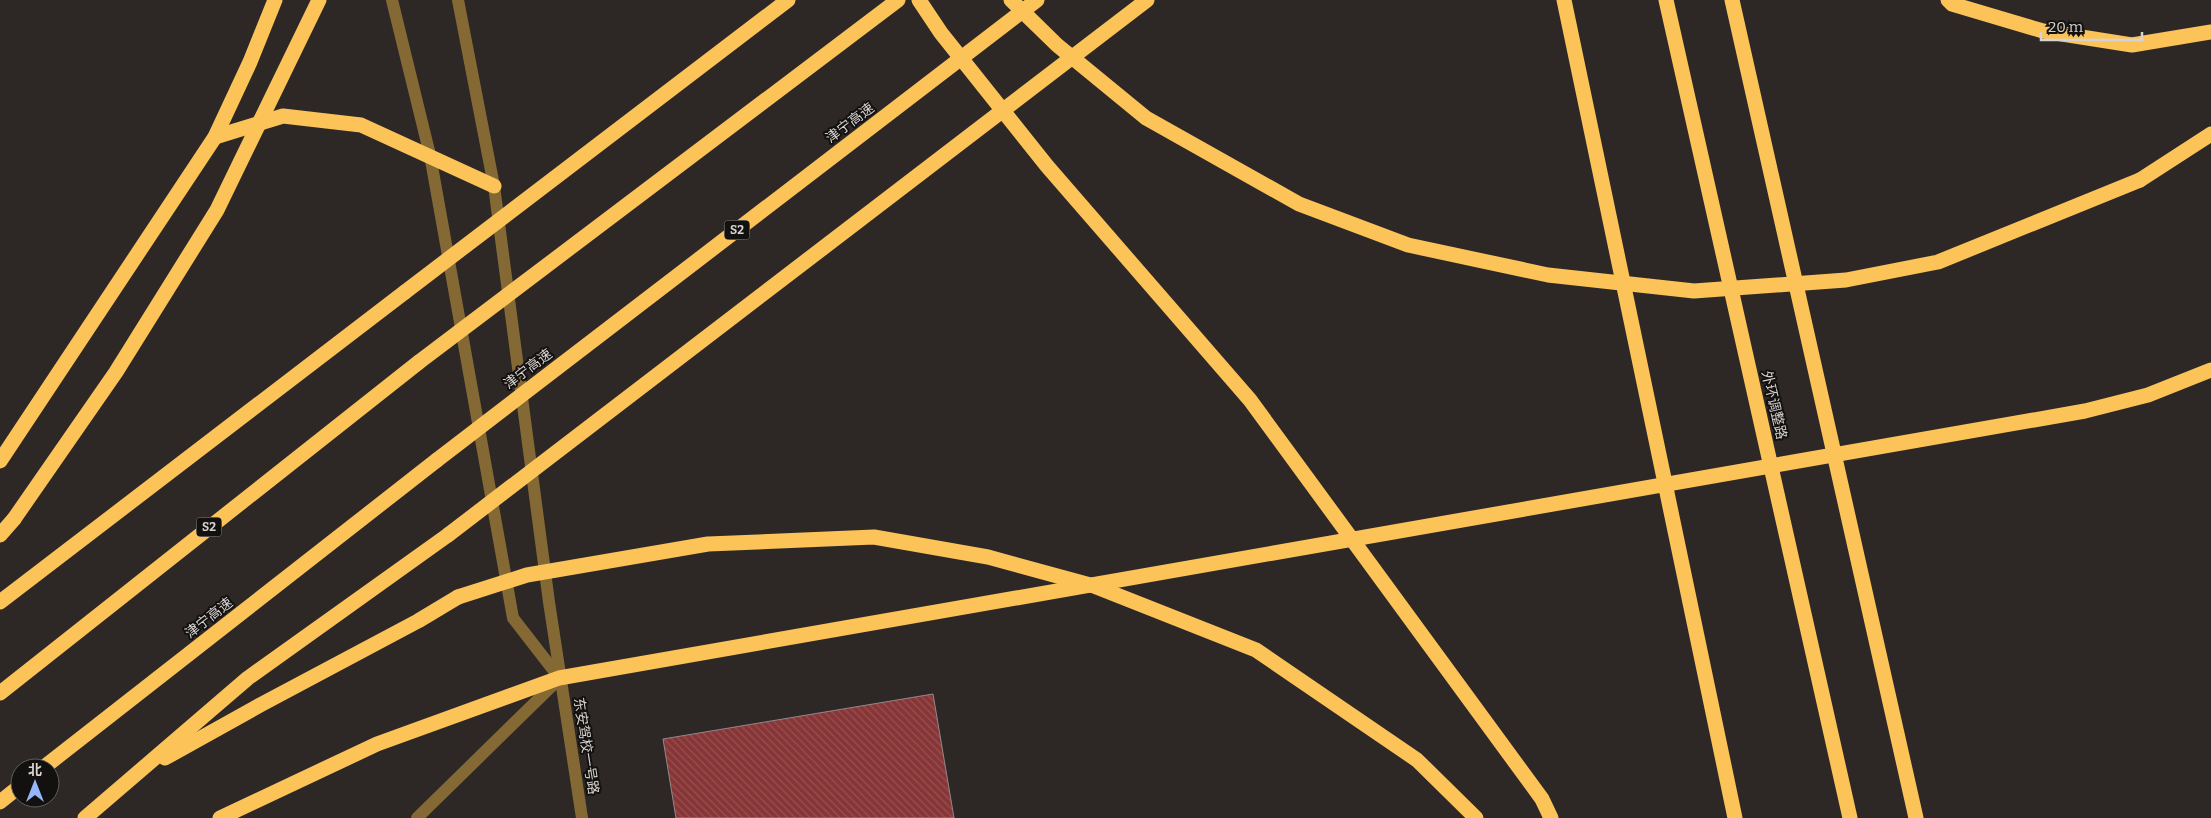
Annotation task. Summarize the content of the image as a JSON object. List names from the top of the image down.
{
  "streets": {
    "highway": ["津宁高速", "S2", "外环调整路"],
    "street": ["东安驾校一号路"]
  },
  "scale_bar": "20 m",
  "north": "top"
}
